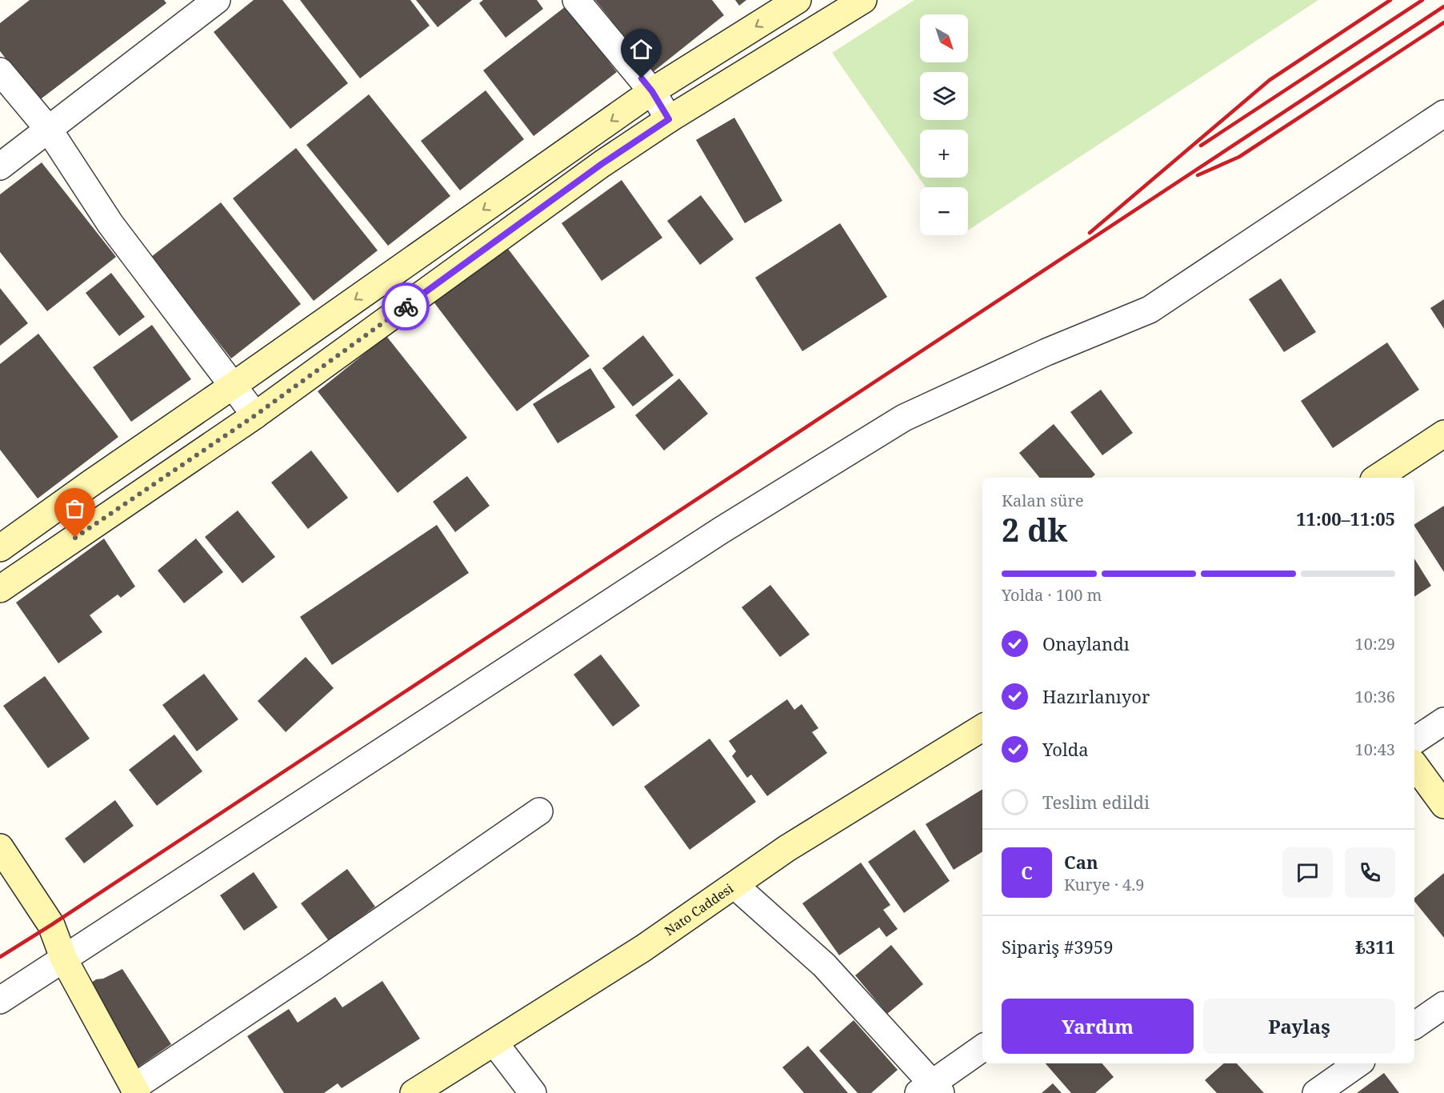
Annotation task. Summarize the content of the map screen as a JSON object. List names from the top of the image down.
{
  "streets": {
    "street": ["Nato Caddesi"]
  },
  "north": "bottom right",
  "page": {
    "map_buttons": ["+", "−"],
    "heading": ["2 dk", "Kalan süre", "11:00–11:05"],
    "panel": [
      "Can",
      "Kurye · 4.9",
      "Sipariş #3959",
      "₺311"
    ],
    "bar": "Yolda · 100 m",
    "list": [
      ["Onaylandı", "10:29"],
      ["Hazırlanıyor", "10:36"],
      ["Yolda", "10:43"],
      "Teslim edildi"
    ],
    "round": "C",
    "buttons": ["Yardım", "Paylaş"]
  }
}
